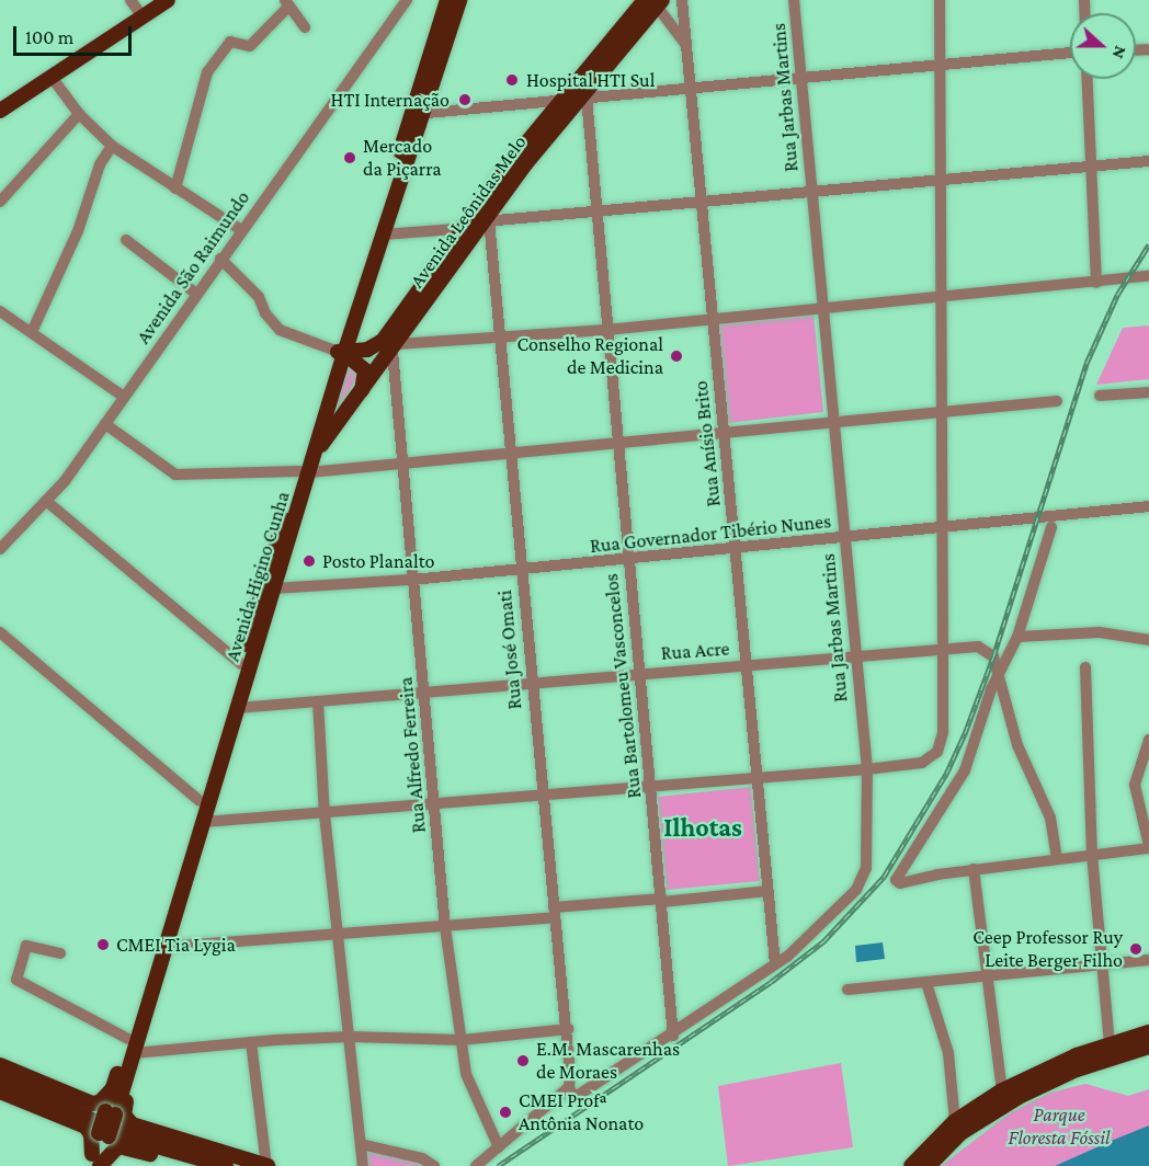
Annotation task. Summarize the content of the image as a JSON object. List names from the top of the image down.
{
  "streets": {
    "main road": ["Avenida Leônidas Melo", "Avenida Higino Cunha"],
    "street": [
      "Rua Jarbas Martins",
      "Avenida São Raimundo",
      "Rua Anísio Brito",
      "Rua Governador Tibério Nunes",
      "Rua José Omati",
      "Rua Acre",
      "Rua Bartolomeu Vasconcelos",
      "Rua Alfredo Ferreira"
    ]
  },
  "crossings": [
    ["Rua Jarbas Martins", "Rua Anísio Brito"],
    ["Rua Jarbas Martins", "Rua Governador Tibério Nunes"],
    ["Rua Jarbas Martins", "Rua José Omati"],
    ["Rua Jarbas Martins", "Rua Acre"],
    ["Rua Jarbas Martins", "Rua Bartolomeu Vasconcelos"],
    ["Avenida Leônidas Melo", "Avenida Higino Cunha"],
    ["Avenida Leônidas Melo", "Rua José Omati"],
    ["Avenida Leônidas Melo", "Rua Bartolomeu Vasconcelos"],
    ["Avenida Leônidas Melo", "Rua Alfredo Ferreira"],
    ["Rua Anísio Brito", "Rua Governador Tibério Nunes"],
    ["Rua Anísio Brito", "Rua Acre"],
    ["Rua Governador Tibério Nunes", "Avenida Higino Cunha"],
    ["Rua Governador Tibério Nunes", "Rua José Omati"],
    ["Rua Governador Tibério Nunes", "Rua Bartolomeu Vasconcelos"],
    ["Rua Governador Tibério Nunes", "Rua Alfredo Ferreira"],
    ["Avenida Higino Cunha", "Rua Acre"],
    ["Rua José Omati", "Rua Acre"],
    ["Rua Acre", "Rua Bartolomeu Vasconcelos"],
    ["Rua Acre", "Rua Alfredo Ferreira"]
  ],
  "districts": ["Ilhotas"],
  "parks": ["Parque Floresta Fóssil"],
  "places": [
    "Hospital HTI Sul",
    "HTI Internação",
    "Mercado da Piçarra",
    "Conselho Regional de Medicina",
    "Posto Planalto",
    "CMEI Tia Lygia",
    "Ceep Professor Ruy Leite Berger Filho",
    "E.M. Mascarenhas de Moraes",
    "CMEI Profª Antônia Nonato"
  ],
  "scale_bar": "100 m",
  "north": "right"
}
